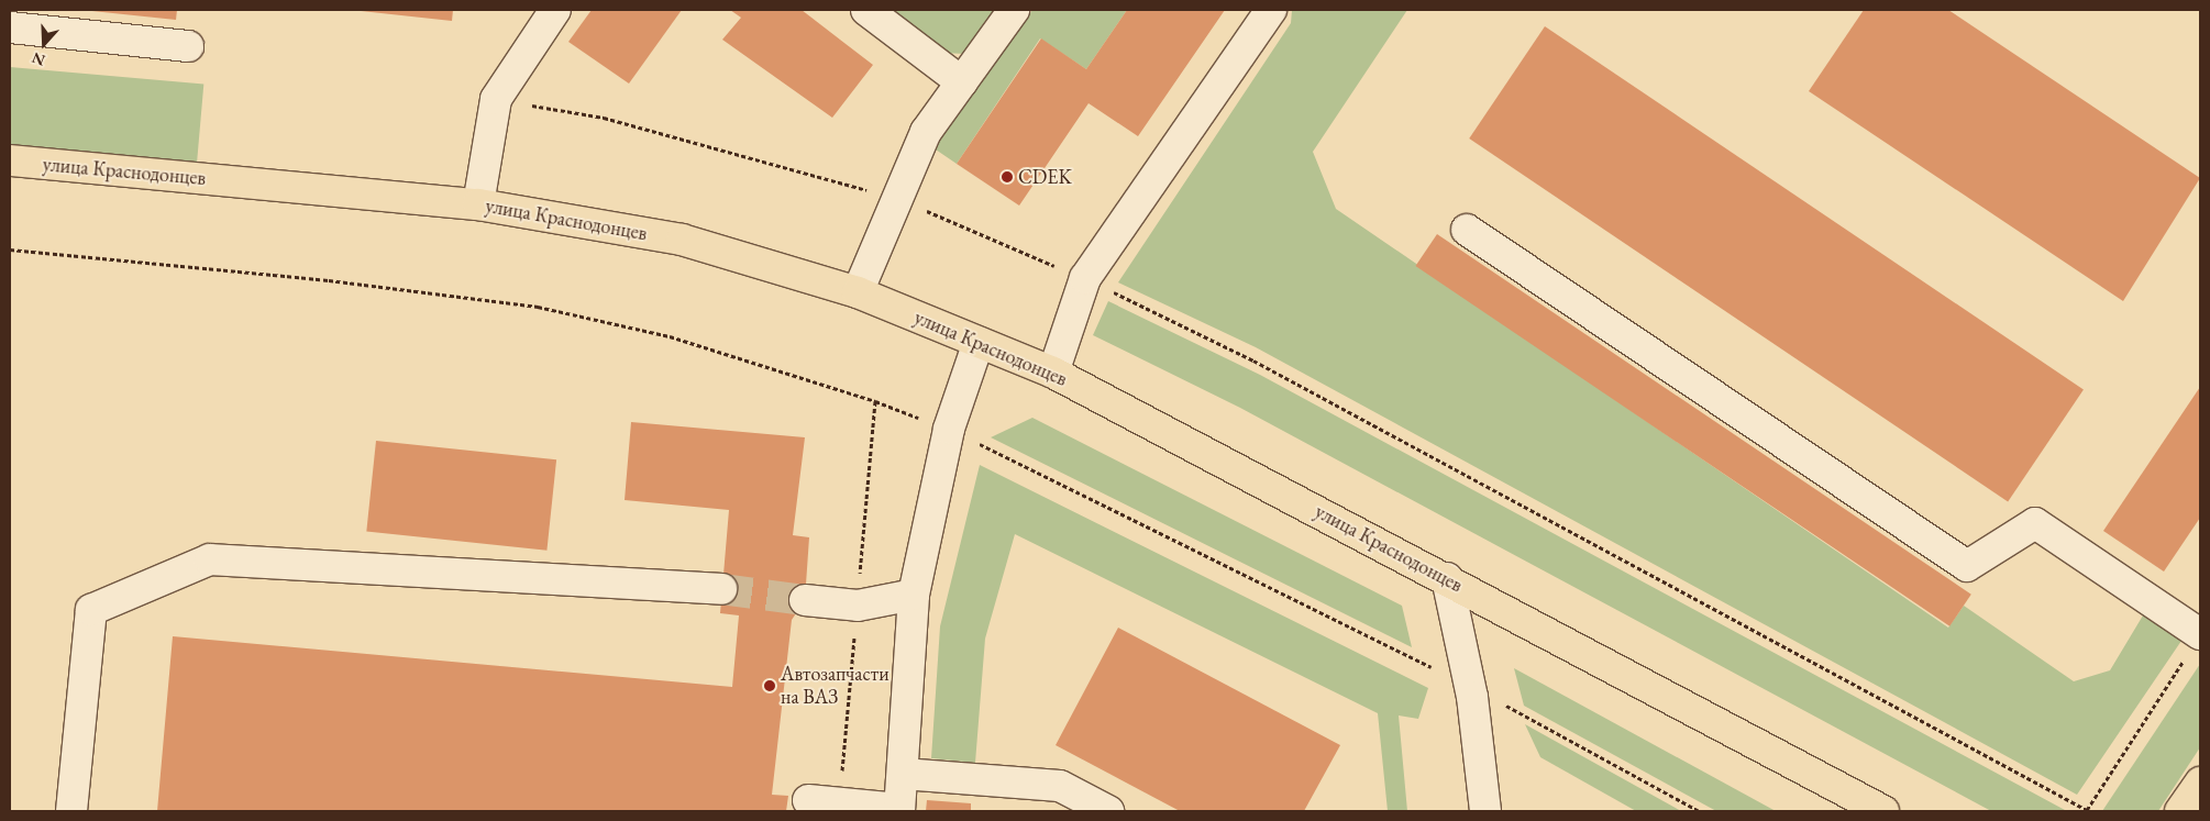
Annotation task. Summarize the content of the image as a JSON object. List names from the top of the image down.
{
  "streets": {
    "main road": ["улица Краснодонцев"]
  },
  "places": ["CDEK", "Автозапчасти на ВАЗ"],
  "north": "bottom"
}
